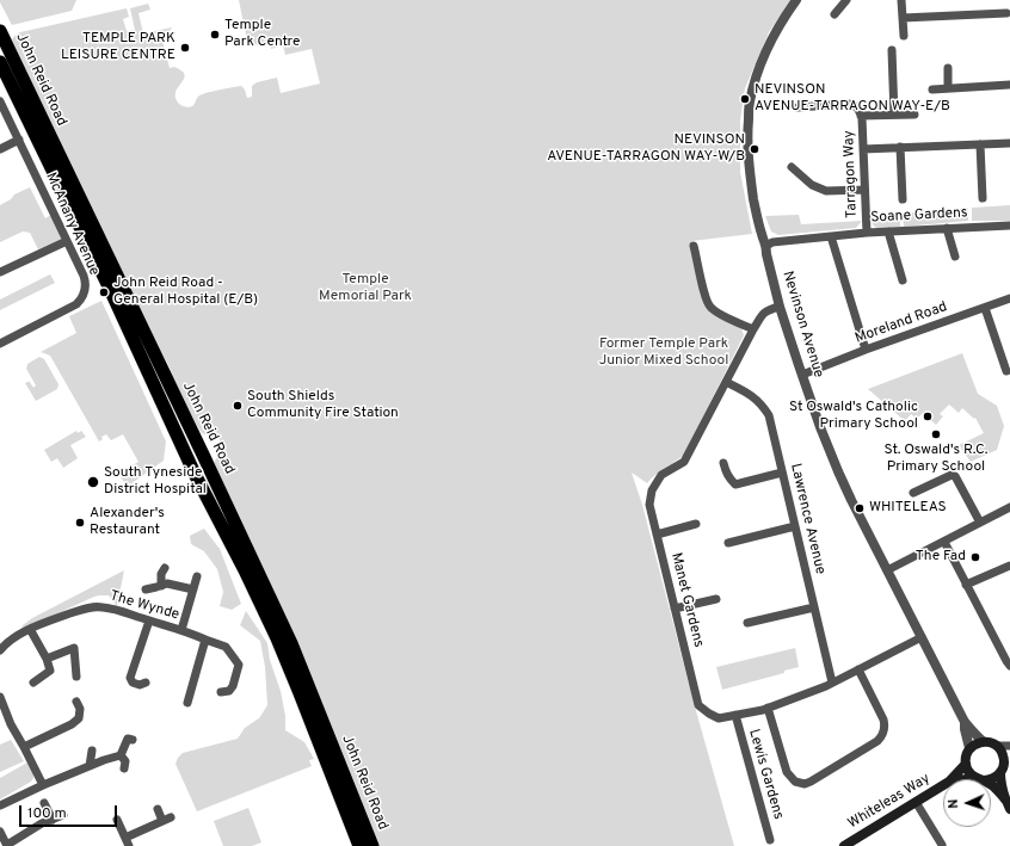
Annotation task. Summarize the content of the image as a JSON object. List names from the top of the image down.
{
  "streets": {
    "highway": ["John Reid Road"],
    "main road": ["Whiteleas Way"],
    "street": [
      "Tarragon Way",
      "Soane Gardens",
      "McAnany Avenue",
      "Moreland Road",
      "Nevinson Avenue",
      "Lawrence Avenue",
      "Manet Gardens",
      "The Wynde",
      "Lewis Gardens"
    ]
  },
  "crossings": [
    ["Tarragon Way", "Soane Gardens"],
    ["Soane Gardens", "Nevinson Avenue"],
    ["Moreland Road", "Nevinson Avenue"],
    ["Nevinson Avenue", "Manet Gardens"],
    ["Lawrence Avenue", "Manet Gardens"],
    ["Manet Gardens", "Lewis Gardens"]
  ],
  "parks": ["Temple Memorial Park", "Former Temple Park Junior Mixed School"],
  "places": [
    "Temple Park Centre",
    "TEMPLE PARK LEISURE CENTRE",
    "NEVINSON AVENUE-TARRAGON WAY-E/B",
    "NEVINSON AVENUE-TARRAGON WAY-W/B",
    "John Reid Road - General Hospital (E/B)",
    "South Shields Community Fire Station",
    "St Oswald's Catholic Primary School",
    "St. Oswald's R.C. Primary School",
    "South Tyneside District Hospital",
    "WHITELEAS",
    "Alexander's Restaurant",
    "The Fad"
  ],
  "scale_bar": "100 m",
  "north": "left"
}
